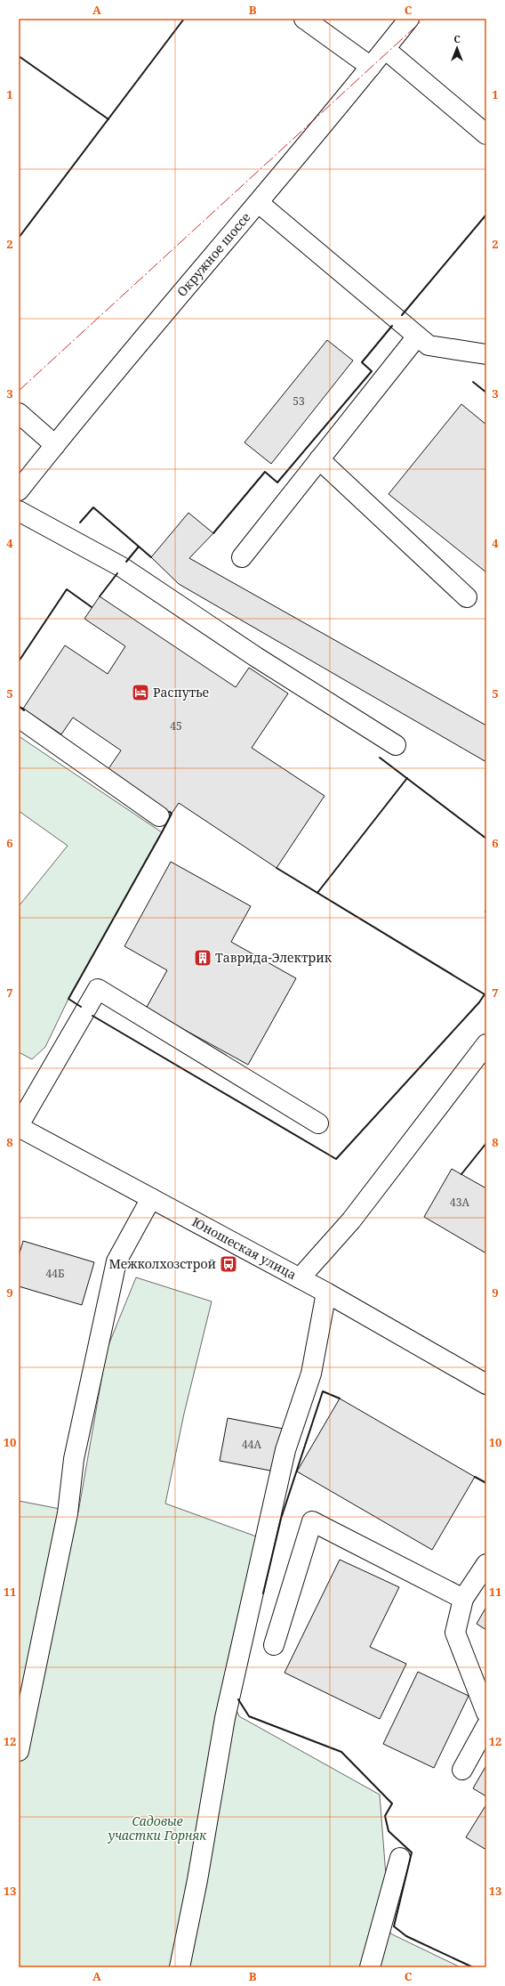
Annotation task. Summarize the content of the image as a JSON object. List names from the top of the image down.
{
  "streets": {
    "main road": ["Окружное шоссе", "Юношеская улица"]
  },
  "parks": ["Садовые участки Горняк"],
  "places": {
    "hotel": ["Распутье"],
    "building": ["Таврида-Электрик"],
    "bus stop": ["Межколхозстрой"]
  },
  "house_numbers": [
    "53",
    "45",
    "43А",
    "44Б",
    "44А"
  ],
  "north": "top",
  "grid": {
    "columns": ["A", "B", "C"],
    "rows": [
      "1",
      "2",
      "3",
      "4",
      "5",
      "6",
      "7",
      "8",
      "9",
      "10",
      "11",
      "12",
      "13"
    ]
  }
}
